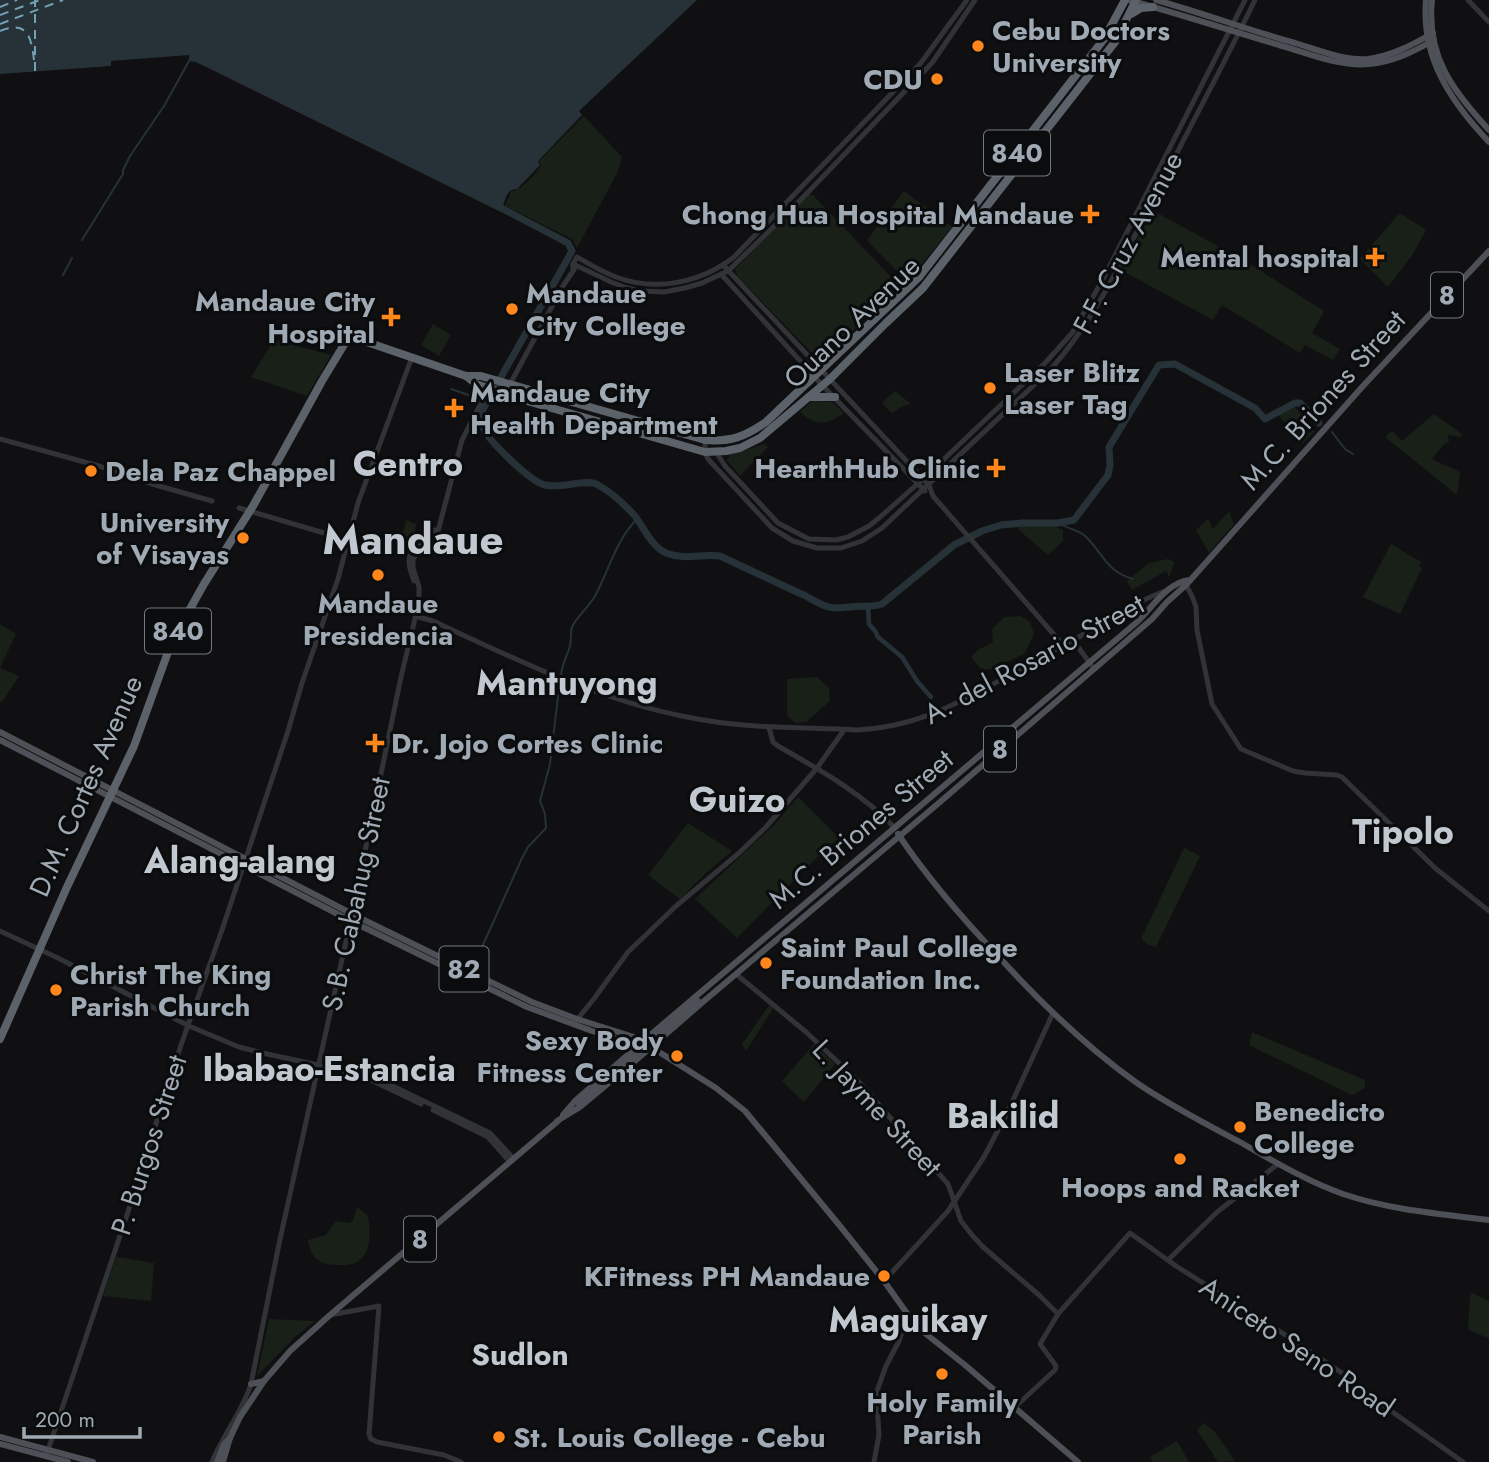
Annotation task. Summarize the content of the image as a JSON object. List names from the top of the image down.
{
  "streets": {
    "highway": ["840", "Ouano Avenue", "D.M. Cortes Avenue"],
    "main road": ["8", "M.C. Briones Street", "82"],
    "street": [
      "F.F. Cruz Avenue",
      "A. del Rosario Street",
      "S.B. Cabahug Street",
      "L. Jayme Street",
      "P. Burgos Street",
      "Aniceto Seno Road"
    ]
  },
  "crossings": [
    ["840", "Ouano Avenue"],
    ["840", "D.M. Cortes Avenue"],
    ["840", "S.B. Cabahug Street"],
    ["840", "P. Burgos Street"],
    ["F.F. Cruz Avenue", "Ouano Avenue"],
    ["Ouano Avenue", "S.B. Cabahug Street"],
    ["M.C. Briones Street", "A. del Rosario Street"],
    ["M.C. Briones Street", "S.B. Cabahug Street"],
    ["M.C. Briones Street", "82"],
    ["M.C. Briones Street", "L. Jayme Street"],
    ["A. del Rosario Street", "S.B. Cabahug Street"],
    ["D.M. Cortes Avenue", "82"],
    ["D.M. Cortes Avenue", "P. Burgos Street"],
    ["S.B. Cabahug Street", "82"],
    ["82", "P. Burgos Street"],
    ["L. Jayme Street", "Aniceto Seno Road"]
  ],
  "districts": [
    "Centro",
    "Mandaue",
    "Mantuyong",
    "Guizo",
    "Tipolo",
    "Alang-alang",
    "Ibabao-Estancia",
    "Bakilid",
    "Maguikay",
    "Sudlon"
  ],
  "places": {
    "other": [
      "Cebu Doctors University",
      "CDU",
      "Mandaue City College",
      "Laser Blitz Laser Tag",
      "Dela Paz Chappel",
      "University of Visayas",
      "Mandaue Presidencia",
      "Saint Paul College Foundation Inc.",
      "Christ The King Parish Church",
      "Sexy Body Fitness Center",
      "Benedicto College",
      "Hoops and Racket",
      "KFitness PH Mandaue",
      "Holy Family Parish",
      "St. Louis College - Cebu"
    ],
    "health": [
      "Chong Hua Hospital Mandaue",
      "Mental hospital",
      "Mandaue City Hospital",
      "Mandaue City Health Department",
      "HearthHub Clinic",
      "Dr. Jojo Cortes Clinic"
    ]
  },
  "scale_bar": "200 m"
}
